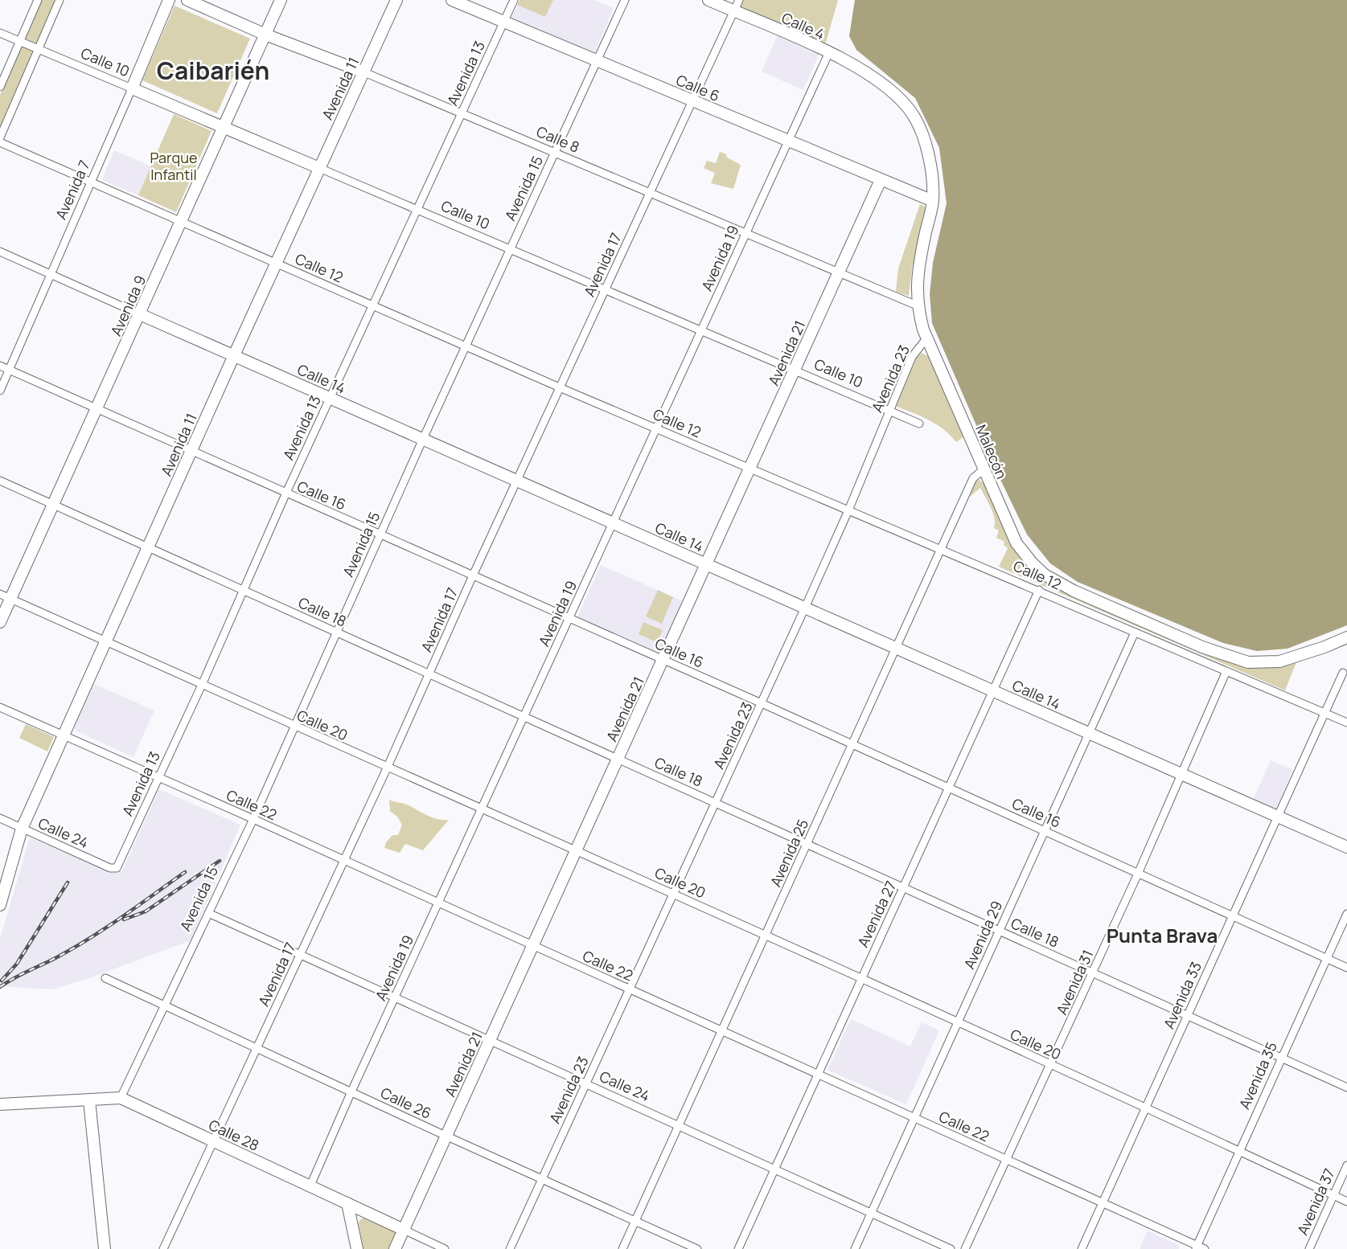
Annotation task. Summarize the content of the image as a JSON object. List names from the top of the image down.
{
  "streets": {
    "main road": [
      "Calle 4",
      "Calle 10",
      "Calle 6",
      "Avenida 11",
      "Calle 8",
      "Avenida 7",
      "Avenida 9",
      "Avenida 21",
      "Calle 14",
      "Malecón",
      "Calle 28"
    ],
    "street": [
      "Avenida 13",
      "Avenida 15",
      "Avenida 19",
      "Avenida 17",
      "Calle 12",
      "Avenida 23",
      "Calle 16",
      "Calle 18",
      "Calle 20",
      "Calle 22",
      "Calle 24",
      "Avenida 25",
      "Avenida 27",
      "Avenida 29",
      "Avenida 31",
      "Avenida 33",
      "Avenida 35",
      "Calle 26",
      "Avenida 37"
    ]
  },
  "crossings": [
    ["Calle 4", "Avenida 19"],
    ["Calle 4", "Avenida 17"],
    ["Calle 4", "Malecón"],
    ["Calle 10", "Avenida 13"],
    ["Calle 10", "Avenida 11"],
    ["Calle 10", "Avenida 15"],
    ["Calle 10", "Avenida 7"],
    ["Calle 10", "Avenida 19"],
    ["Calle 10", "Avenida 17"],
    ["Calle 10", "Avenida 9"],
    ["Calle 10", "Avenida 21"],
    ["Calle 10", "Avenida 23"],
    ["Avenida 13", "Calle 6"],
    ["Avenida 13", "Calle 8"],
    ["Avenida 13", "Calle 12"],
    ["Avenida 13", "Calle 14"],
    ["Avenida 13", "Calle 16"],
    ["Avenida 13", "Calle 18"],
    ["Avenida 13", "Calle 20"],
    ["Avenida 13", "Calle 22"],
    ["Avenida 13", "Calle 24"],
    ["Calle 6", "Avenida 15"],
    ["Calle 6", "Avenida 19"],
    ["Calle 6", "Avenida 17"],
    ["Calle 6", "Avenida 21"],
    ["Calle 6", "Malecón"],
    ["Avenida 11", "Calle 8"],
    ["Avenida 11", "Calle 12"],
    ["Avenida 11", "Calle 14"],
    ["Avenida 11", "Calle 16"],
    ["Avenida 11", "Calle 18"],
    ["Avenida 11", "Calle 20"],
    ["Avenida 11", "Calle 22"],
    ["Avenida 11", "Calle 24"],
    ["Calle 8", "Avenida 15"],
    ["Calle 8", "Avenida 19"],
    ["Calle 8", "Avenida 17"],
    ["Calle 8", "Avenida 9"],
    ["Calle 8", "Avenida 21"],
    ["Calle 8", "Malecón"],
    ["Avenida 15", "Calle 12"],
    ["Avenida 15", "Calle 14"],
    ["Avenida 15", "Calle 16"],
    ["Avenida 15", "Calle 18"],
    ["Avenida 15", "Calle 20"],
    ["Avenida 15", "Calle 22"],
    ["Avenida 15", "Calle 24"],
    ["Avenida 15", "Calle 26"],
    ["Avenida 15", "Calle 28"],
    ["Avenida 7", "Calle 12"],
    ["Avenida 7", "Calle 14"],
    ["Avenida 7", "Calle 16"],
    ["Avenida 19", "Calle 12"],
    ["Avenida 19", "Calle 14"],
    ["Avenida 19", "Malecón"],
    ["Avenida 19", "Calle 16"],
    ["Avenida 19", "Calle 18"],
    ["Avenida 19", "Calle 20"],
    ["Avenida 19", "Calle 22"],
    ["Avenida 19", "Calle 24"],
    ["Avenida 19", "Calle 26"],
    ["Avenida 19", "Calle 28"],
    ["Avenida 17", "Calle 12"],
    ["Avenida 17", "Calle 14"],
    ["Avenida 17", "Calle 16"],
    ["Avenida 17", "Calle 18"],
    ["Avenida 17", "Calle 20"],
    ["Avenida 17", "Calle 22"],
    ["Avenida 17", "Calle 24"],
    ["Avenida 17", "Calle 26"],
    ["Avenida 17", "Calle 28"],
    ["Calle 12", "Avenida 9"],
    ["Calle 12", "Avenida 21"],
    ["Calle 12", "Avenida 23"],
    ["Calle 12", "Avenida 25"],
    ["Calle 12", "Avenida 27"],
    ["Calle 12", "Avenida 29"],
    ["Calle 12", "Avenida 31"],
    ["Calle 12", "Avenida 33"],
    ["Avenida 9", "Calle 14"],
    ["Avenida 9", "Calle 16"],
    ["Avenida 9", "Calle 18"],
    ["Avenida 9", "Calle 20"],
    ["Avenida 21", "Calle 14"],
    ["Avenida 21", "Calle 16"],
    ["Avenida 21", "Calle 18"],
    ["Avenida 21", "Calle 20"],
    ["Avenida 21", "Calle 22"],
    ["Avenida 21", "Calle 24"],
    ["Avenida 21", "Calle 26"],
    ["Avenida 21", "Calle 28"],
    ["Calle 14", "Avenida 23"],
    ["Calle 14", "Avenida 25"],
    ["Calle 14", "Avenida 27"],
    ["Calle 14", "Avenida 29"],
    ["Calle 14", "Avenida 31"],
    ["Calle 14", "Avenida 33"],
    ["Avenida 23", "Malecón"],
    ["Avenida 23", "Calle 16"],
    ["Avenida 23", "Calle 18"],
    ["Avenida 23", "Calle 20"],
    ["Avenida 23", "Calle 22"],
    ["Avenida 23", "Calle 24"],
    ["Avenida 23", "Calle 26"],
    ["Malecón", "Avenida 25"],
    ["Calle 16", "Avenida 25"],
    ["Calle 16", "Avenida 27"],
    ["Calle 16", "Avenida 29"],
    ["Calle 16", "Avenida 31"],
    ["Calle 16", "Avenida 33"],
    ["Calle 16", "Avenida 35"],
    ["Calle 18", "Avenida 25"],
    ["Calle 18", "Avenida 27"],
    ["Calle 18", "Avenida 29"],
    ["Calle 18", "Avenida 31"],
    ["Calle 18", "Avenida 33"],
    ["Calle 18", "Avenida 35"],
    ["Calle 20", "Avenida 25"],
    ["Calle 20", "Avenida 27"],
    ["Calle 20", "Avenida 29"],
    ["Calle 20", "Avenida 31"],
    ["Calle 20", "Avenida 33"],
    ["Calle 20", "Avenida 35"],
    ["Calle 20", "Avenida 37"],
    ["Calle 22", "Avenida 25"],
    ["Calle 22", "Avenida 27"],
    ["Calle 22", "Avenida 29"],
    ["Calle 22", "Avenida 31"],
    ["Calle 22", "Avenida 33"],
    ["Calle 22", "Avenida 35"],
    ["Calle 24", "Avenida 25"],
    ["Calle 24", "Avenida 27"],
    ["Calle 24", "Avenida 29"],
    ["Avenida 25", "Calle 26"]
  ],
  "districts": ["Caibarién", "Punta Brava"],
  "parks": ["Parque Infantil"]
}
